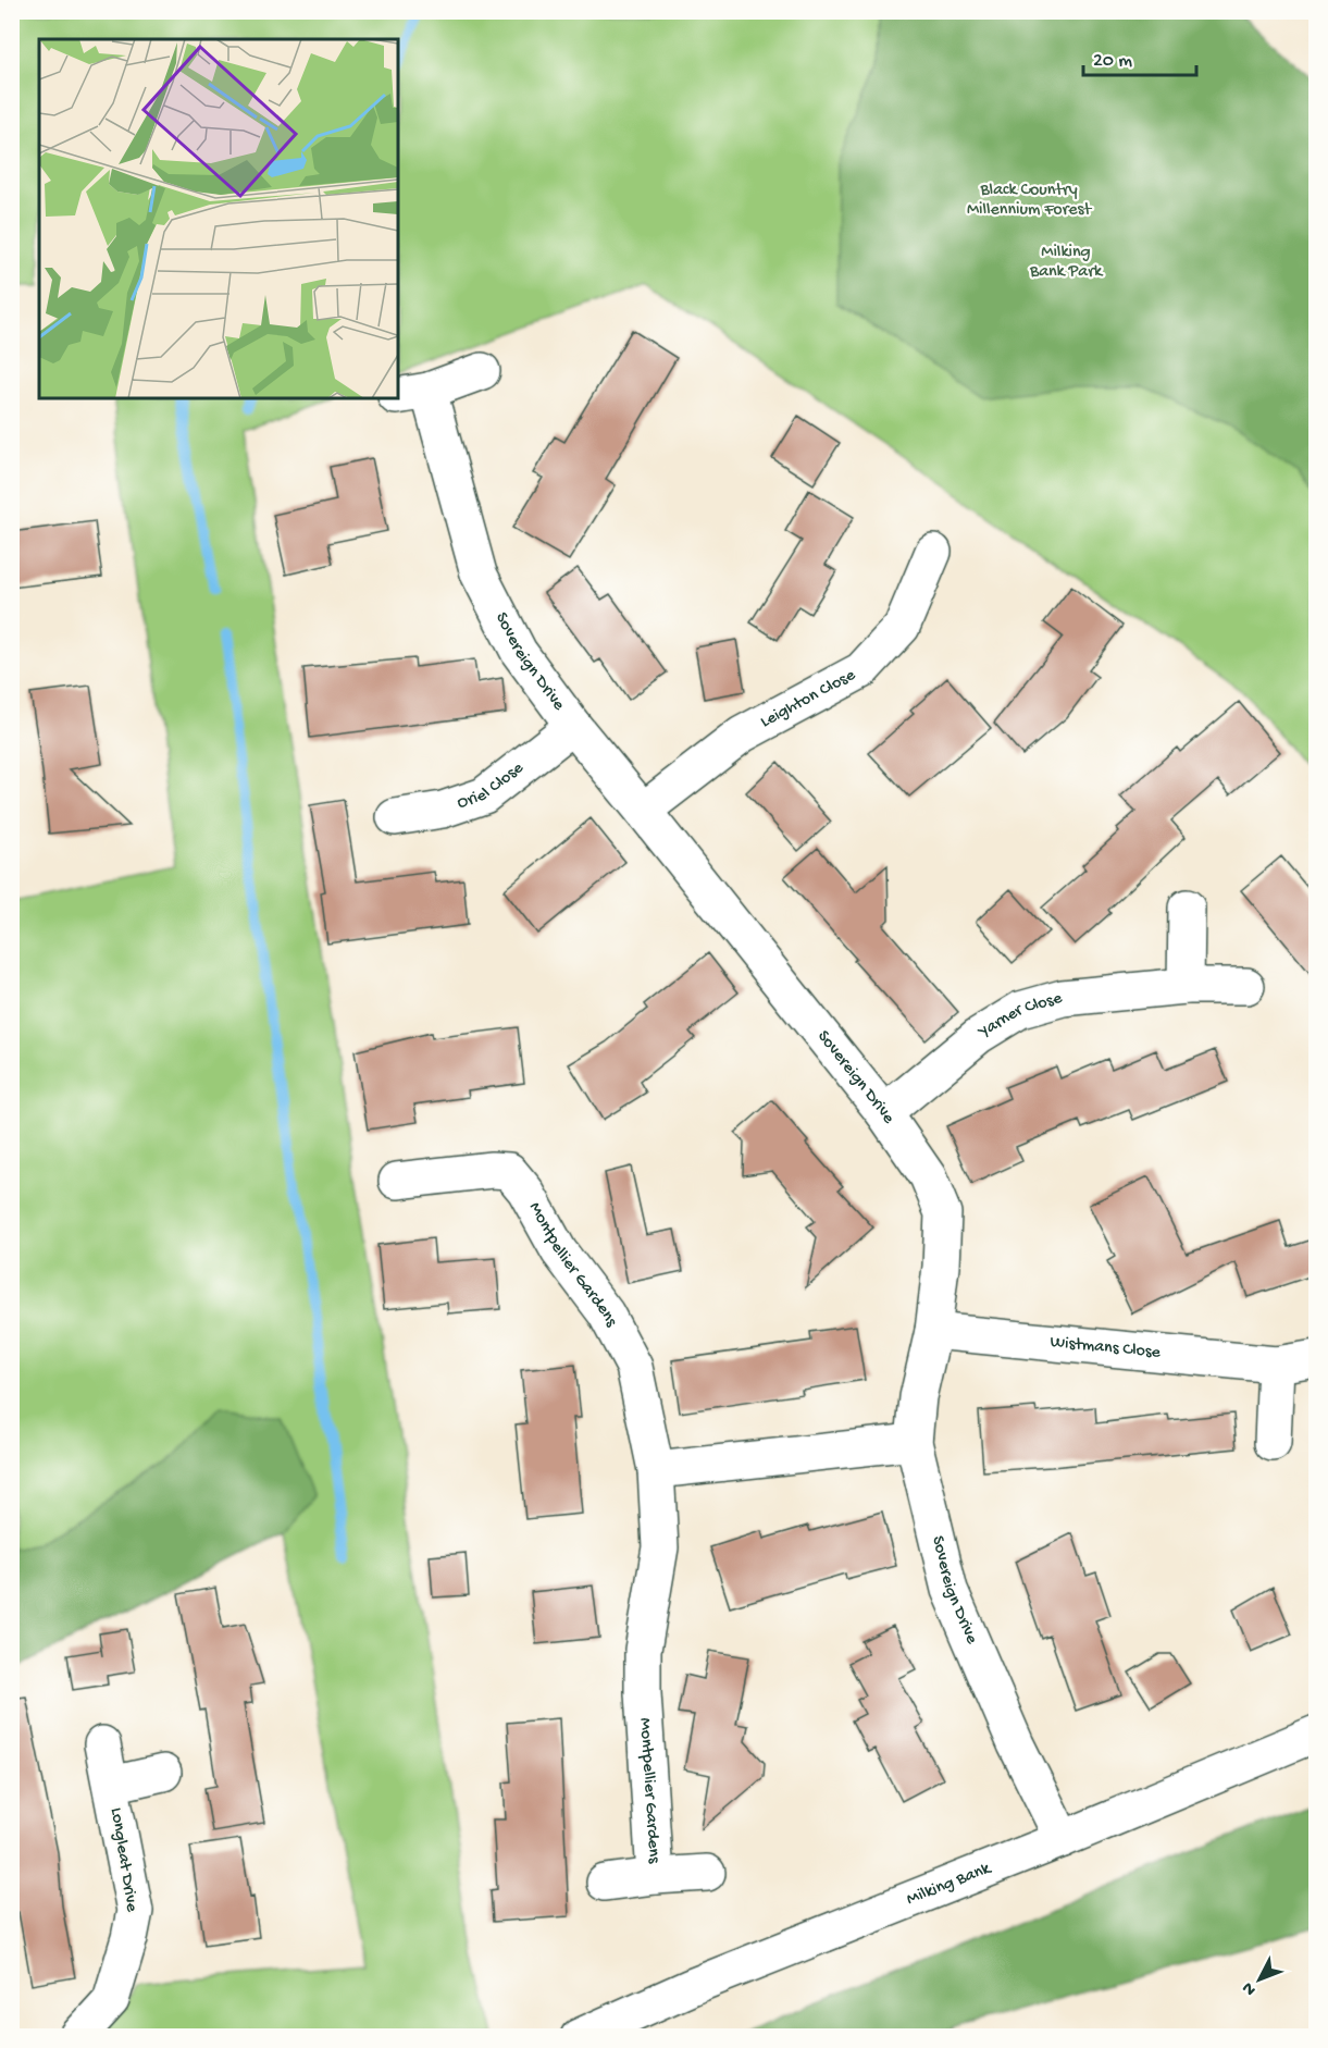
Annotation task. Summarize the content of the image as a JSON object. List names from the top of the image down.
{
  "streets": {
    "street": [
      "Sovereign Drive",
      "Leighton Close",
      "Oriel Close",
      "Yarner Close",
      "Montpellier Gardens",
      "Wistmans Close",
      "Longleat Drive",
      "Milking Bank"
    ]
  },
  "crossings": [
    ["Sovereign Drive", "Leighton Close"],
    ["Sovereign Drive", "Oriel Close"],
    ["Sovereign Drive", "Yarner Close"],
    ["Sovereign Drive", "Wistmans Close"],
    ["Sovereign Drive", "Milking Bank"]
  ],
  "parks": ["Black Country Millennium Forest", "Milking Bank Park"],
  "scale_bar": "20 m",
  "north": "bottom left"
}
